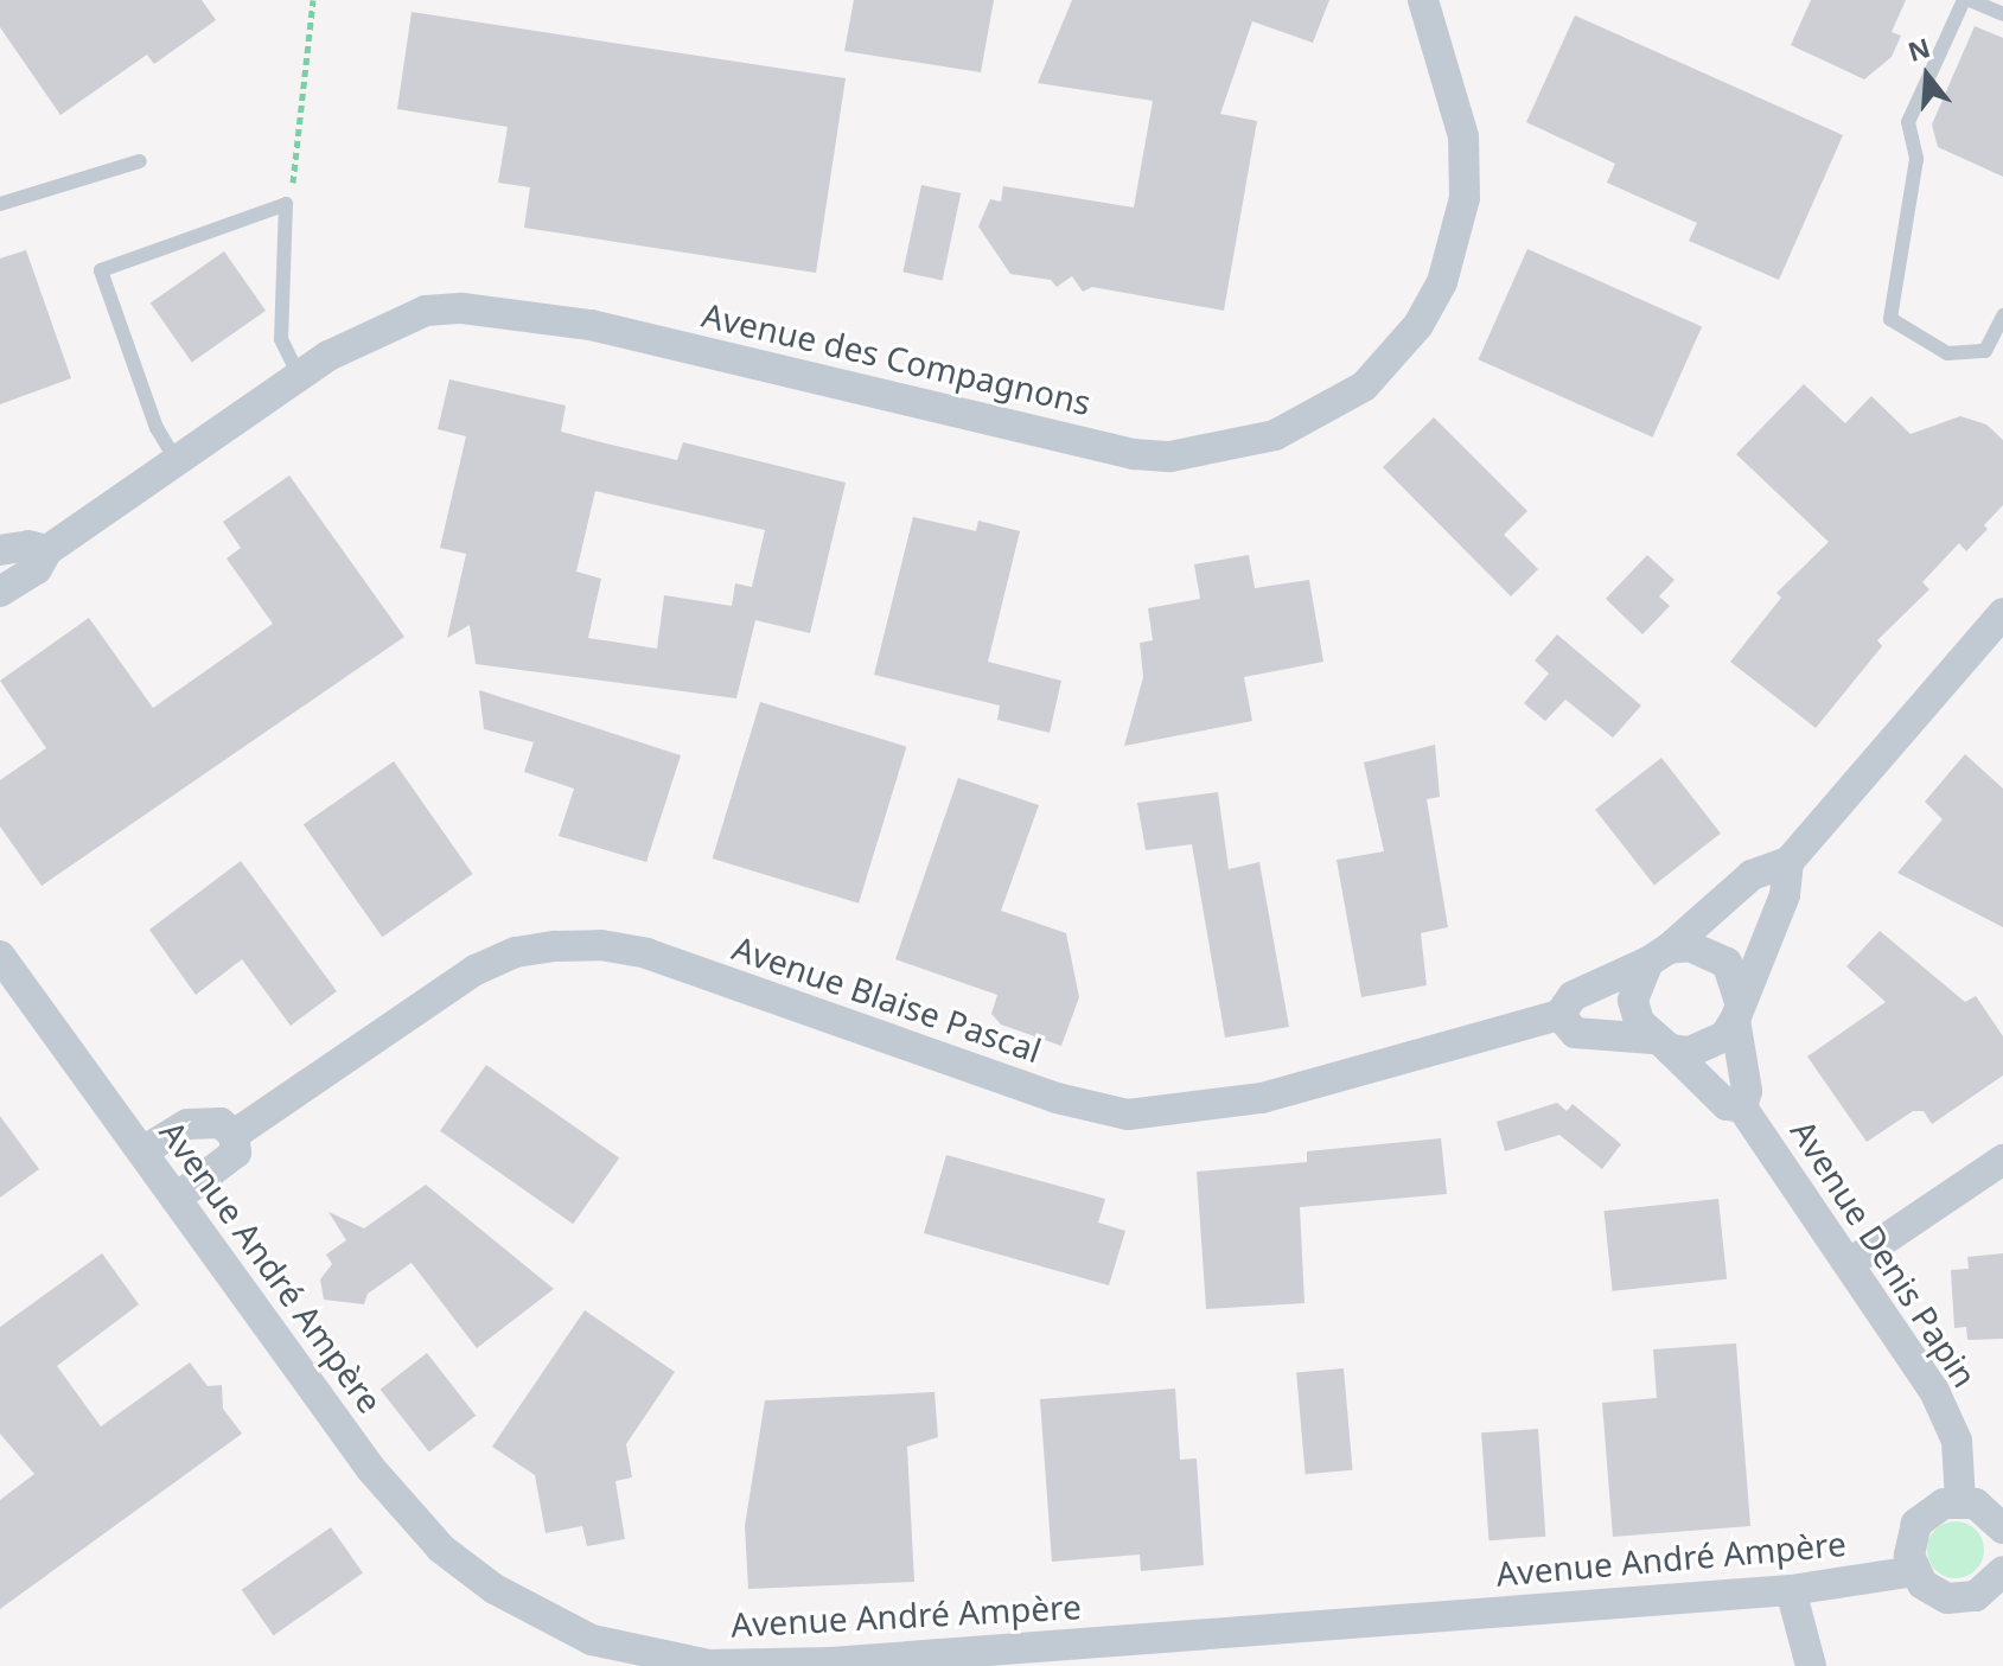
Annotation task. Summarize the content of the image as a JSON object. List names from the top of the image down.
{
  "streets": {
    "street": [
      "Avenue des Compagnons",
      "Avenue Blaise Pascal",
      "Avenue Denis Papin",
      "Avenue André Ampère"
    ]
  },
  "crossings": [
    ["Avenue Blaise Pascal", "Avenue Denis Papin"],
    ["Avenue Blaise Pascal", "Avenue André Ampère"]
  ],
  "north": "top"
}
